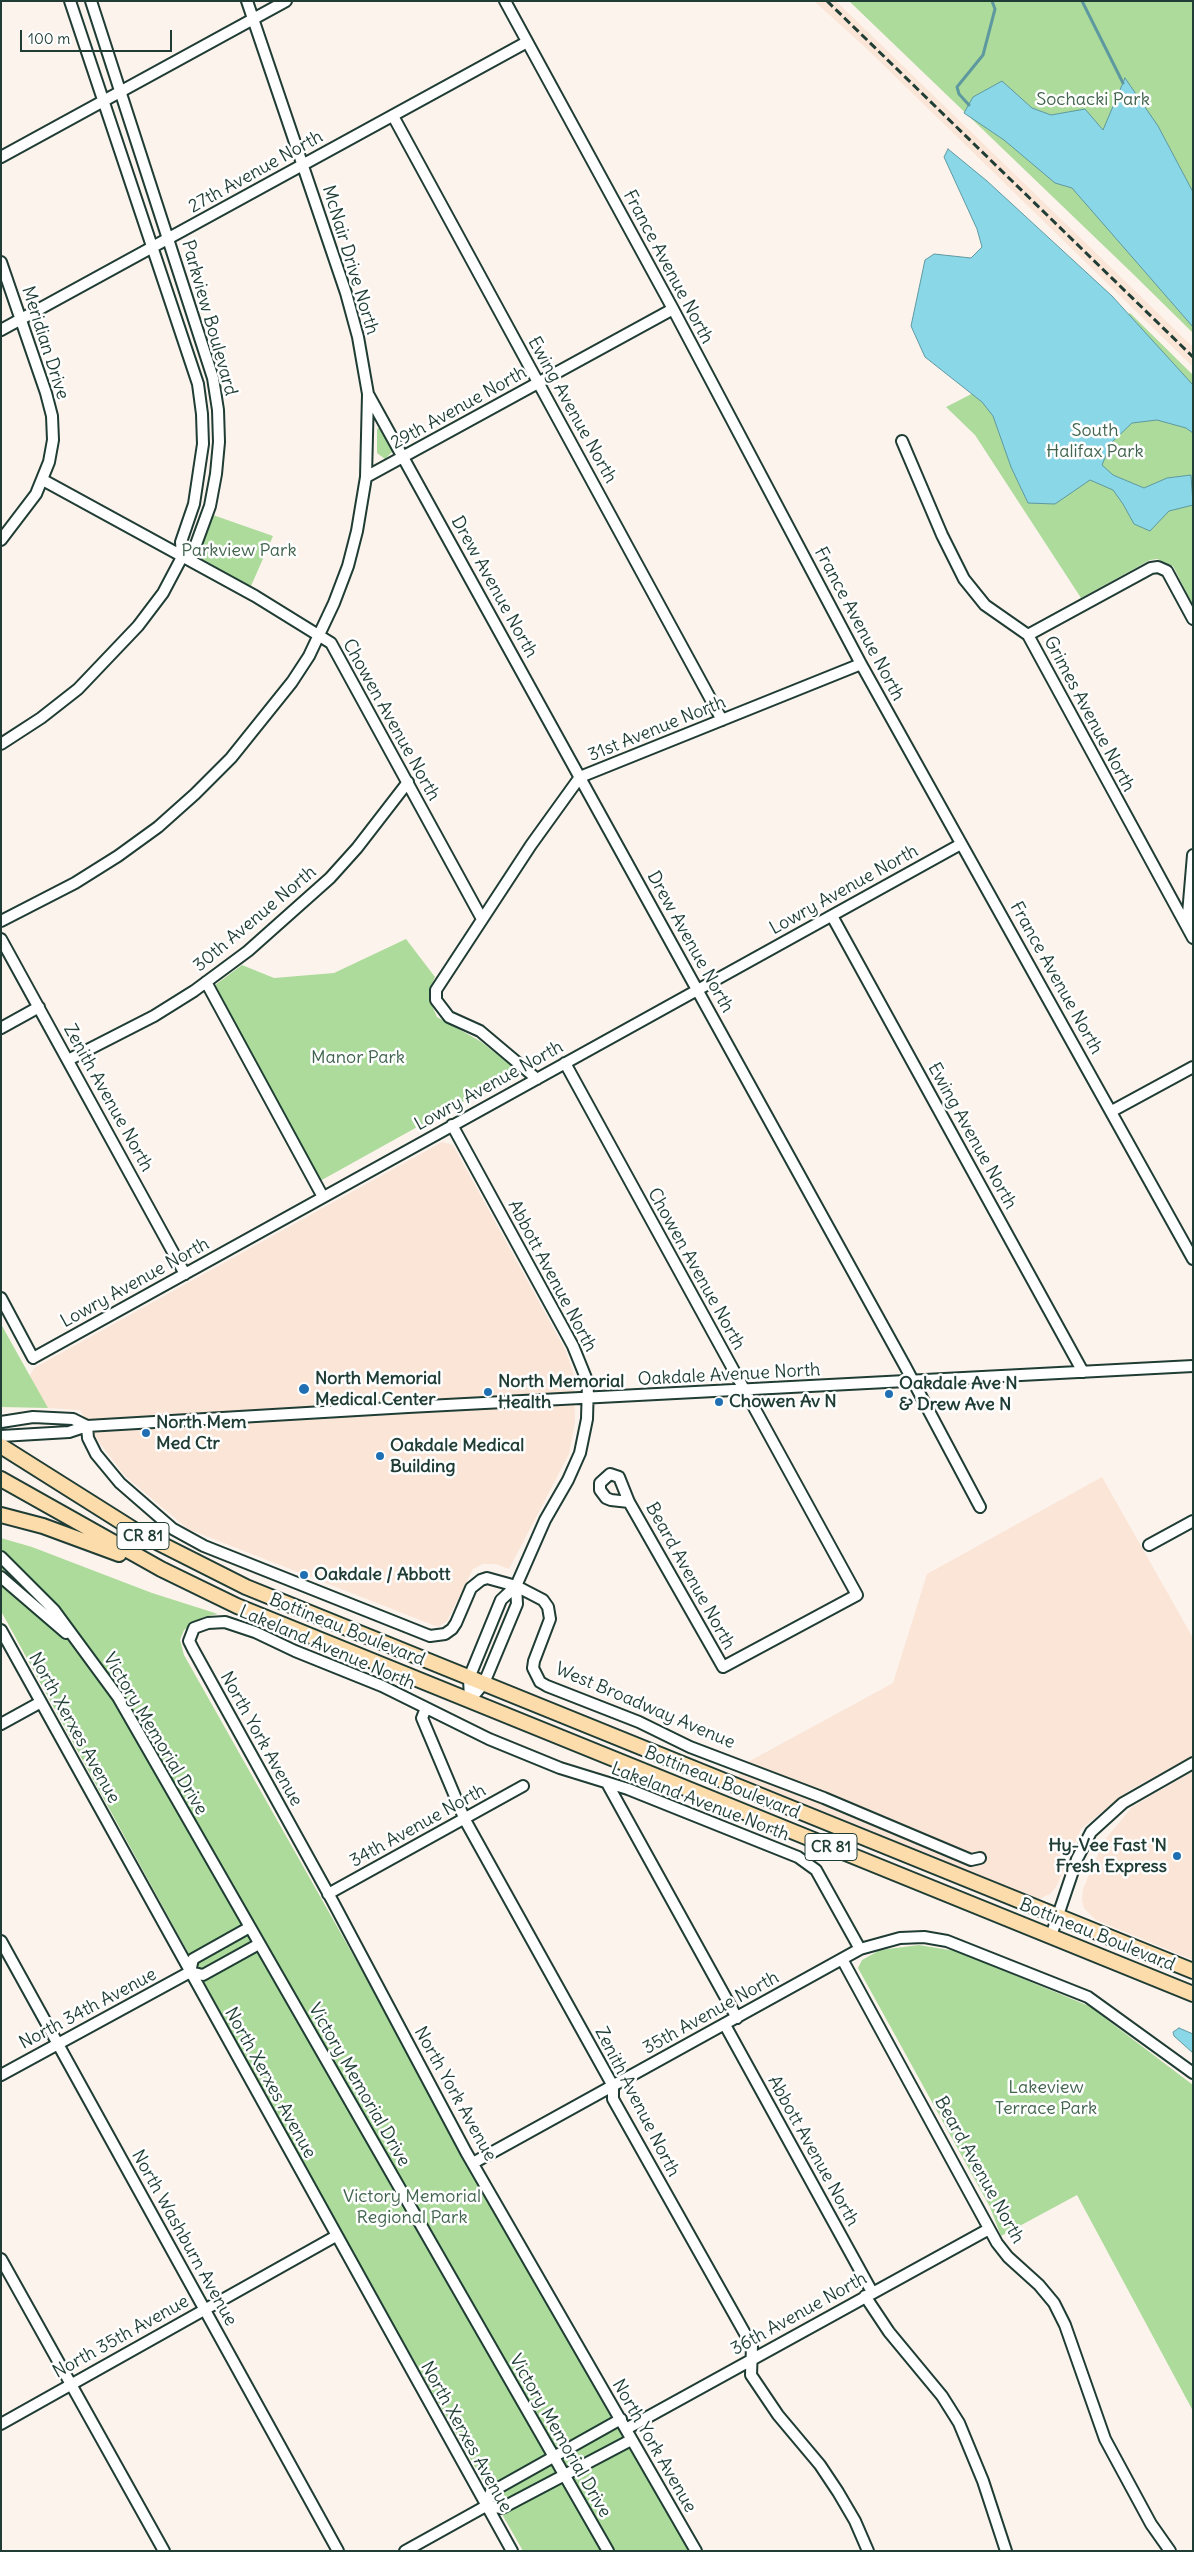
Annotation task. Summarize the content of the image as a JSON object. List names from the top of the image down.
{
  "streets": {
    "main road": ["CR 81", "Bottineau Boulevard"],
    "street": [
      "27th Avenue North",
      "McNair Drive North",
      "France Avenue North",
      "Parkview Boulevard",
      "Meridian Drive",
      "29th Avenue North",
      "Ewing Avenue North",
      "Drew Avenue North",
      "Grimes Avenue North",
      "Chowen Avenue North",
      "31st Avenue North",
      "Lowry Avenue North",
      "30th Avenue North",
      "Zenith Avenue North",
      "Abbott Avenue North",
      "Oakdale Avenue North",
      "Beard Avenue North",
      "Lakeland Avenue North",
      "West Broadway Avenue",
      "North Xerxes Avenue",
      "Victory Memorial Drive",
      "North York Avenue",
      "34th Avenue North",
      "North 34th Avenue",
      "35th Avenue North",
      "North Washburn Avenue",
      "36th Avenue North",
      "North 35th Avenue"
    ]
  },
  "crossings": [
    ["27th Avenue North", "McNair Drive North"],
    ["27th Avenue North", "France Avenue North"],
    ["27th Avenue North", "Parkview Boulevard"],
    ["27th Avenue North", "Meridian Drive"],
    ["27th Avenue North", "Ewing Avenue North"],
    ["McNair Drive North", "29th Avenue North"],
    ["McNair Drive North", "Drew Avenue North"],
    ["McNair Drive North", "Chowen Avenue North"],
    ["France Avenue North", "29th Avenue North"],
    ["France Avenue North", "31st Avenue North"],
    ["France Avenue North", "Lowry Avenue North"],
    ["Parkview Boulevard", "Chowen Avenue North"],
    ["Meridian Drive", "Chowen Avenue North"],
    ["29th Avenue North", "Ewing Avenue North"],
    ["29th Avenue North", "Drew Avenue North"],
    ["Ewing Avenue North", "31st Avenue North"],
    ["Ewing Avenue North", "Lowry Avenue North"],
    ["Ewing Avenue North", "Oakdale Avenue North"],
    ["Drew Avenue North", "31st Avenue North"],
    ["Drew Avenue North", "Lowry Avenue North"],
    ["Drew Avenue North", "Oakdale Avenue North"],
    ["Chowen Avenue North", "31st Avenue North"],
    ["Chowen Avenue North", "Lowry Avenue North"],
    ["Chowen Avenue North", "30th Avenue North"],
    ["Chowen Avenue North", "Oakdale Avenue North"],
    ["Chowen Avenue North", "Beard Avenue North"],
    ["31st Avenue North", "Lowry Avenue North"],
    ["Lowry Avenue North", "Zenith Avenue North"],
    ["Lowry Avenue North", "Abbott Avenue North"],
    ["30th Avenue North", "Zenith Avenue North"],
    ["Zenith Avenue North", "Lakeland Avenue North"],
    ["Zenith Avenue North", "34th Avenue North"],
    ["Zenith Avenue North", "35th Avenue North"],
    ["Zenith Avenue North", "36th Avenue North"],
    ["Abbott Avenue North", "Oakdale Avenue North"],
    ["Abbott Avenue North", "Bottineau Boulevard"],
    ["Abbott Avenue North", "West Broadway Avenue"],
    ["Abbott Avenue North", "35th Avenue North"],
    ["Abbott Avenue North", "36th Avenue North"],
    ["Oakdale Avenue North", "West Broadway Avenue"],
    ["CR 81", "Bottineau Boulevard"],
    ["Beard Avenue North", "35th Avenue North"],
    ["Beard Avenue North", "36th Avenue North"],
    ["Lakeland Avenue North", "North York Avenue"],
    ["Lakeland Avenue North", "35th Avenue North"],
    ["North Xerxes Avenue", "North 34th Avenue"],
    ["North Xerxes Avenue", "36th Avenue North"],
    ["North Xerxes Avenue", "North 35th Avenue"],
    ["Victory Memorial Drive", "North 34th Avenue"],
    ["Victory Memorial Drive", "36th Avenue North"],
    ["North York Avenue", "34th Avenue North"],
    ["North York Avenue", "35th Avenue North"],
    ["North York Avenue", "36th Avenue North"],
    ["North 34th Avenue", "North Washburn Avenue"],
    ["North Washburn Avenue", "North 35th Avenue"]
  ],
  "parks": [
    "Sochacki Park",
    "South Halifax Park",
    "Parkview Park",
    "Manor Park",
    "Lakeview Terrace Park",
    "Victory Memorial Regional Park"
  ],
  "places": [
    "North Memorial Medical Center",
    "North Memorial Health",
    "Oakdale Ave N & Drew Ave N",
    "Chowen Av N",
    "North Mem Med Ctr",
    "Oakdale Medical Building",
    "Oakdale / Abbott",
    "Hy-Vee Fast 'N Fresh Express"
  ],
  "scale_bar": "100 m"
}
